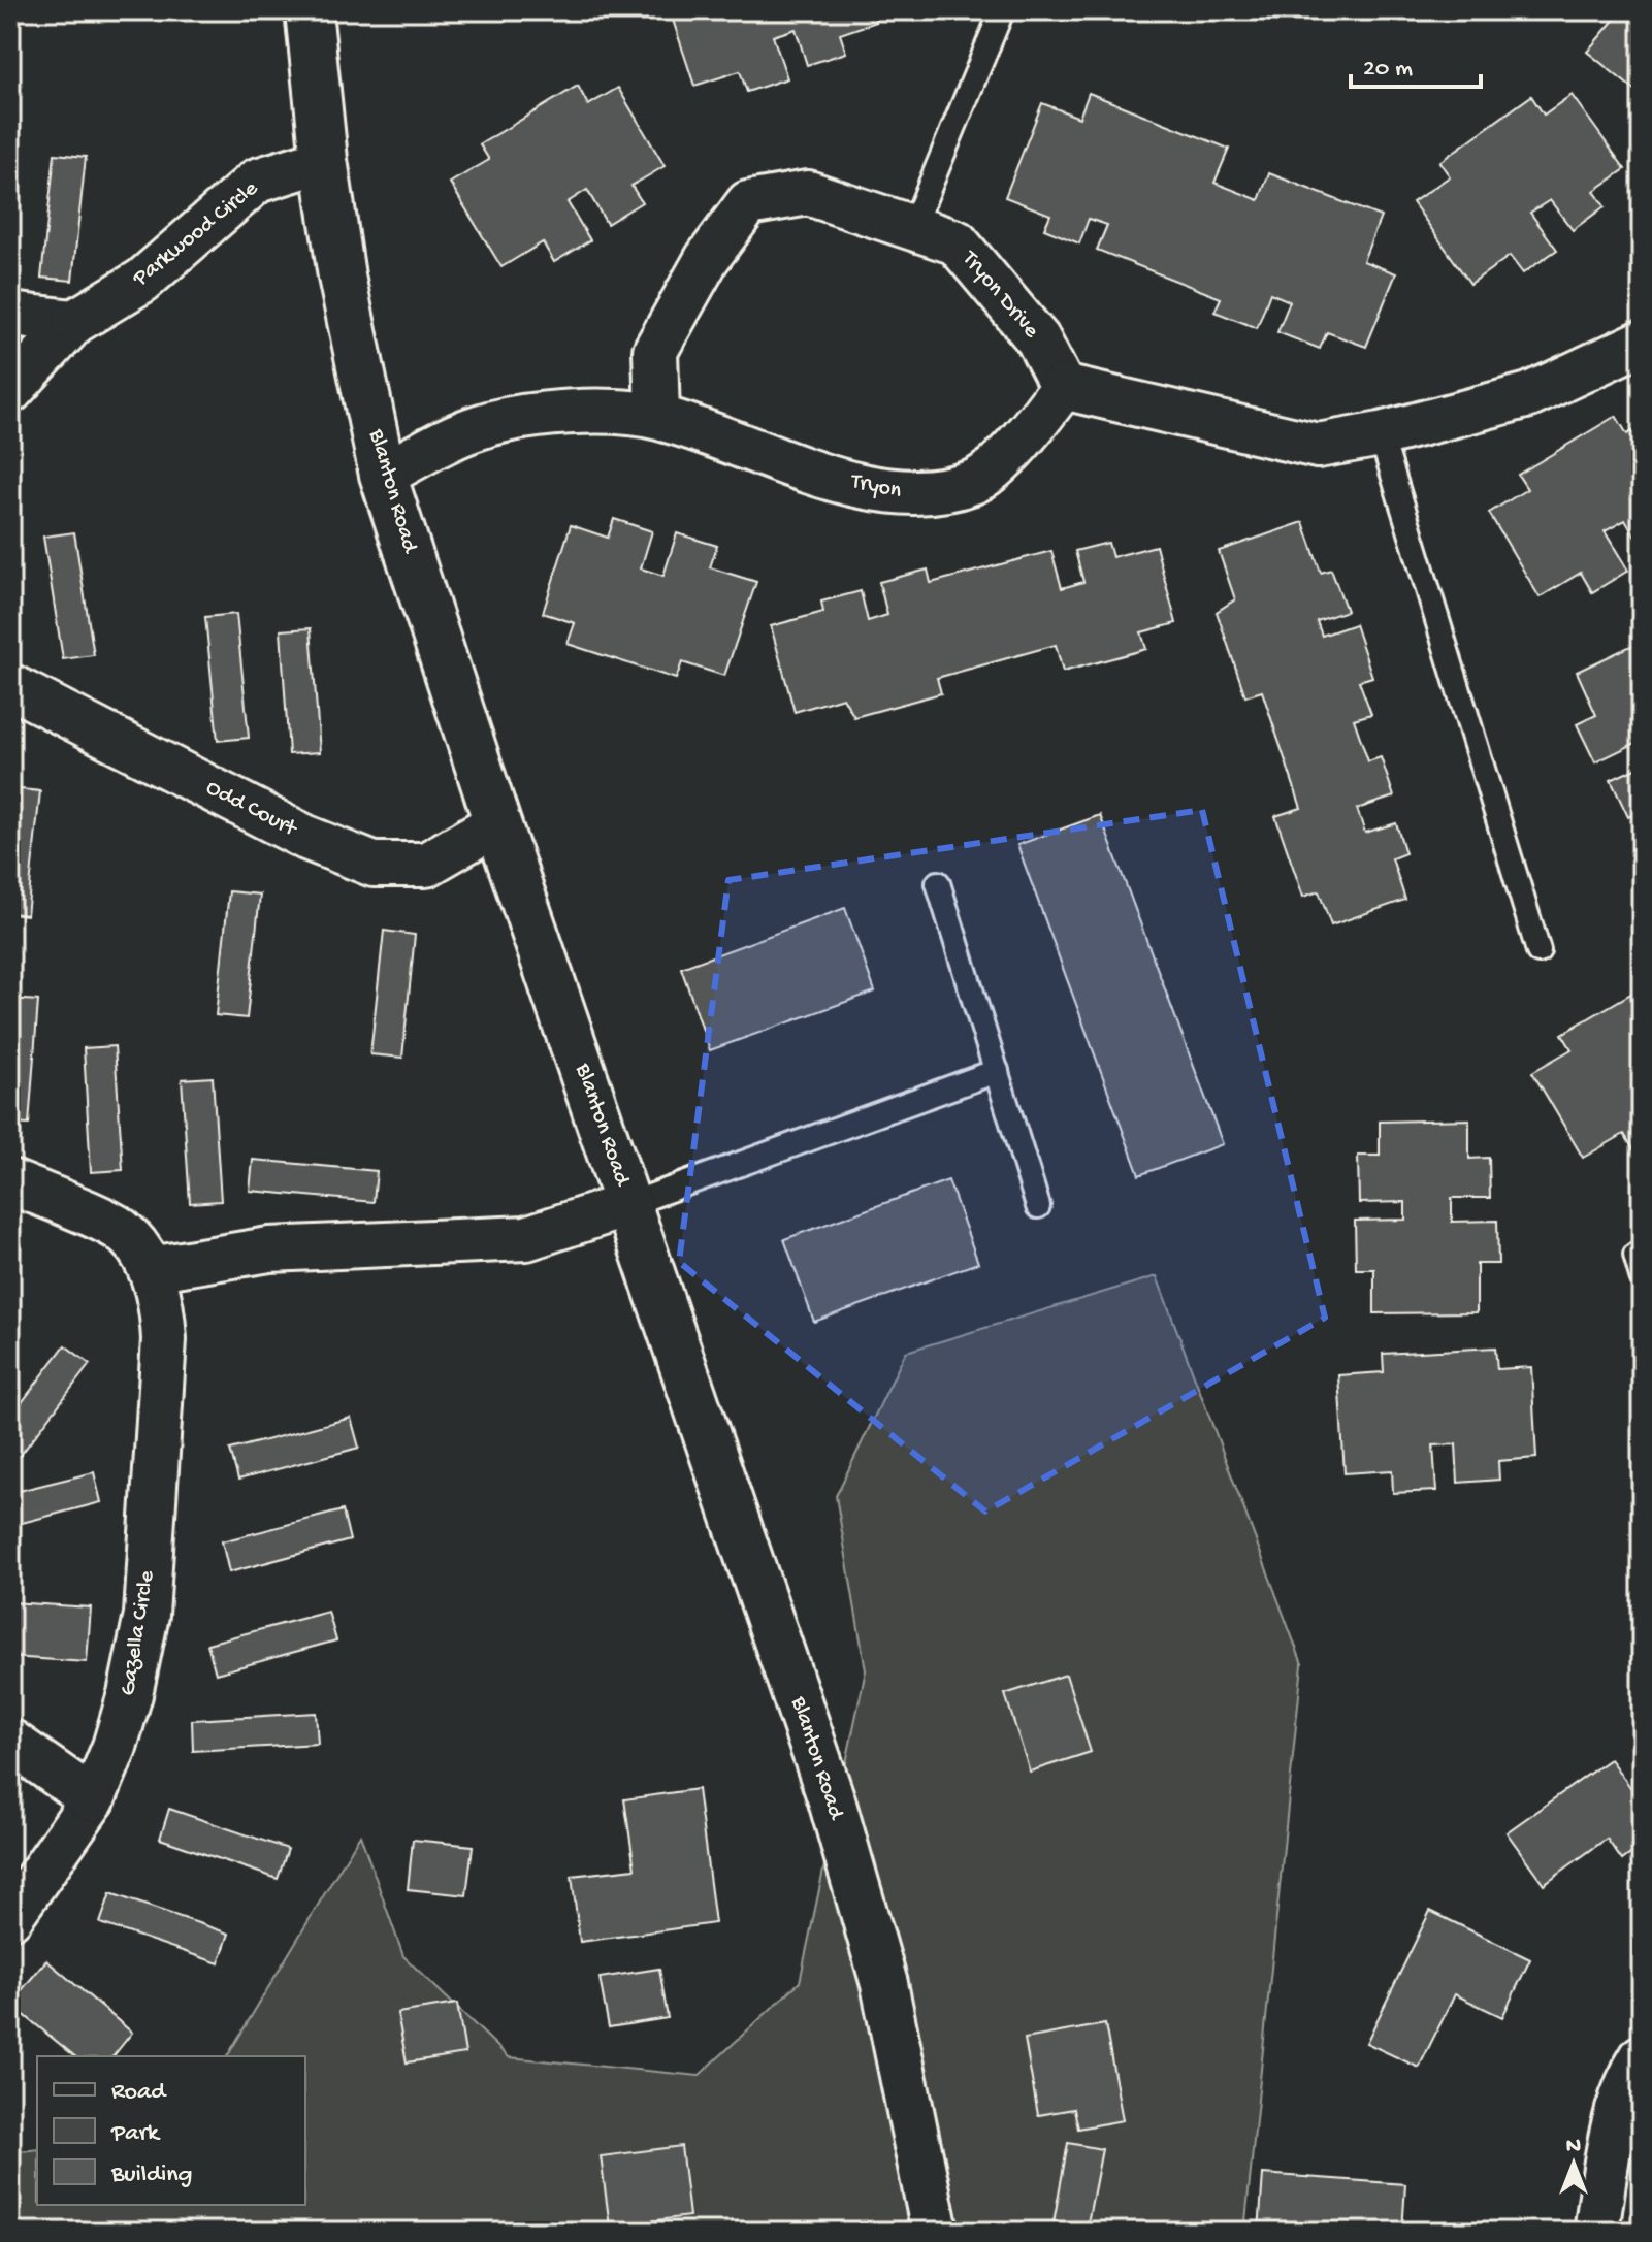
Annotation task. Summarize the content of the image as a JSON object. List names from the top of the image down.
{
  "streets": {
    "street": [
      "Parkwood Circle",
      "Tryon Drive",
      "Tryon",
      "Blanton Road",
      "Odd Court",
      "Gazella Circle"
    ]
  },
  "crossings": [
    ["Parkwood Circle", "Blanton Road"],
    ["Tryon Drive", "Tryon"],
    ["Blanton Road", "Odd Court"]
  ],
  "legend": ["Road", "Park", "Building"],
  "scale_bar": "20 m",
  "north": "top"
}
